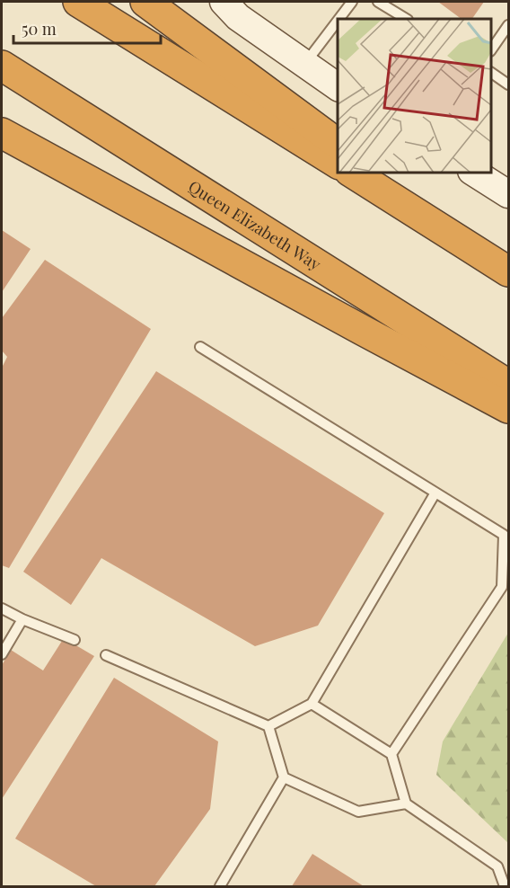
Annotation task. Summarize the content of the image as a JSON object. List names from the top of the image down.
{
  "streets": {
    "highway": ["Queen Elizabeth Way"]
  },
  "scale_bar": "50 m"
}
